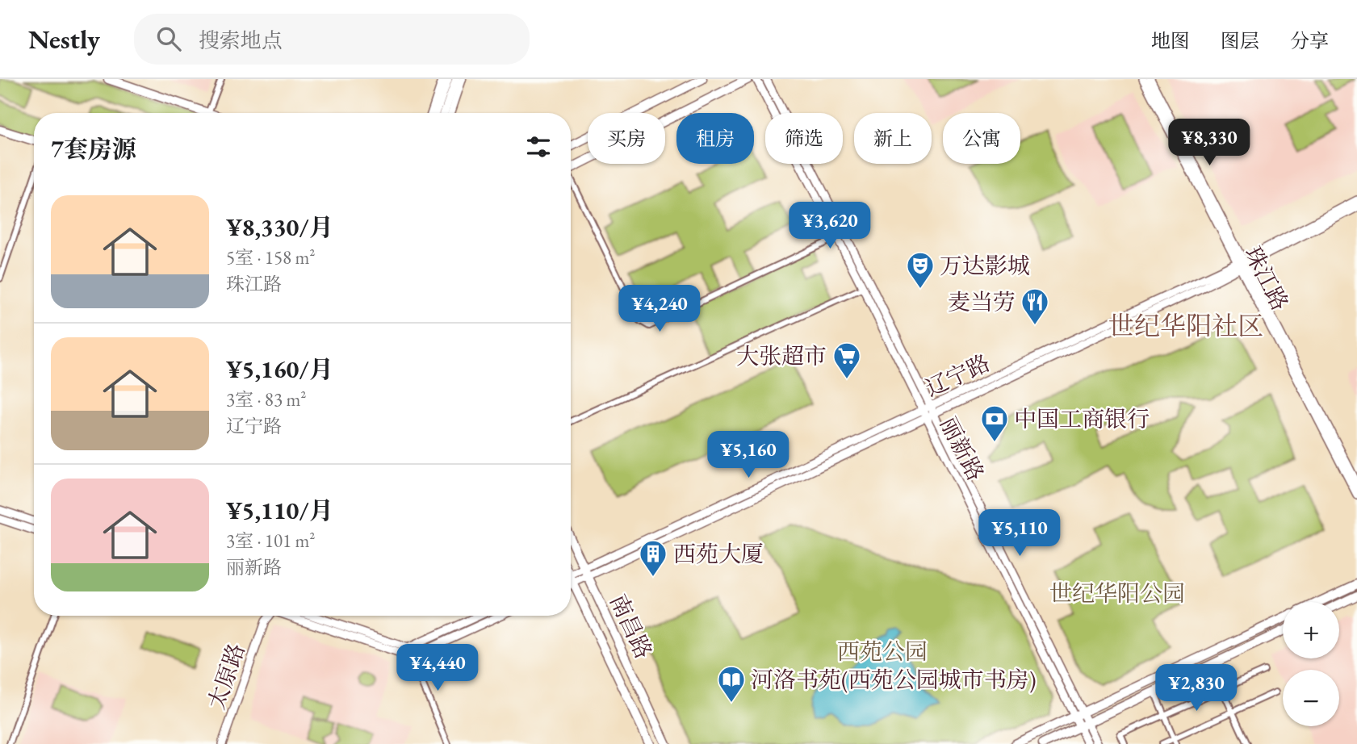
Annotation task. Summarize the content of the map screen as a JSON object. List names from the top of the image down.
{
  "streets": {
    "main road": [
      "珠江路",
      "辽宁路",
      "丽新路",
      "南昌路",
      "太原路"
    ]
  },
  "crossings": [
    ["珠江路", "辽宁路"],
    ["辽宁路", "丽新路"],
    ["辽宁路", "南昌路"]
  ],
  "districts": ["世纪华阳社区"],
  "parks": ["世纪华阳公园", "西苑公园"],
  "places": {
    "theatre": ["万达影城"],
    "restaurant": ["麦当劳"],
    "supermarket": ["大张超市"],
    "bank": ["中国工商银行"],
    "building": ["西苑大厦"],
    "library": ["河洛书苑(西苑公园城市书房)"]
  },
  "page": {
    "header": "Nestly",
    "search": "搜索地点",
    "nav": ["地图", "图层", "分享"],
    "chip": [
      "买房",
      "租房",
      "筛选",
      "新上",
      "公寓"
    ],
    "heading": "7套房源",
    "price": [
      "¥8,330",
      "¥3,620",
      "¥4,240",
      "¥5,160",
      "¥5,110",
      "¥4,440",
      "¥2,830"
    ],
    "list": [
      {
        "name": "¥8,330/月",
        "note": "5室 · 158 m² · 珠江路"
      },
      {
        "name": "¥5,160/月",
        "note": "3室 · 83 m² · 辽宁路"
      },
      {
        "name": "¥5,110/月",
        "note": "3室 · 101 m² · 丽新路"
      }
    ],
    "map_buttons": ["+", "−"]
  }
}
